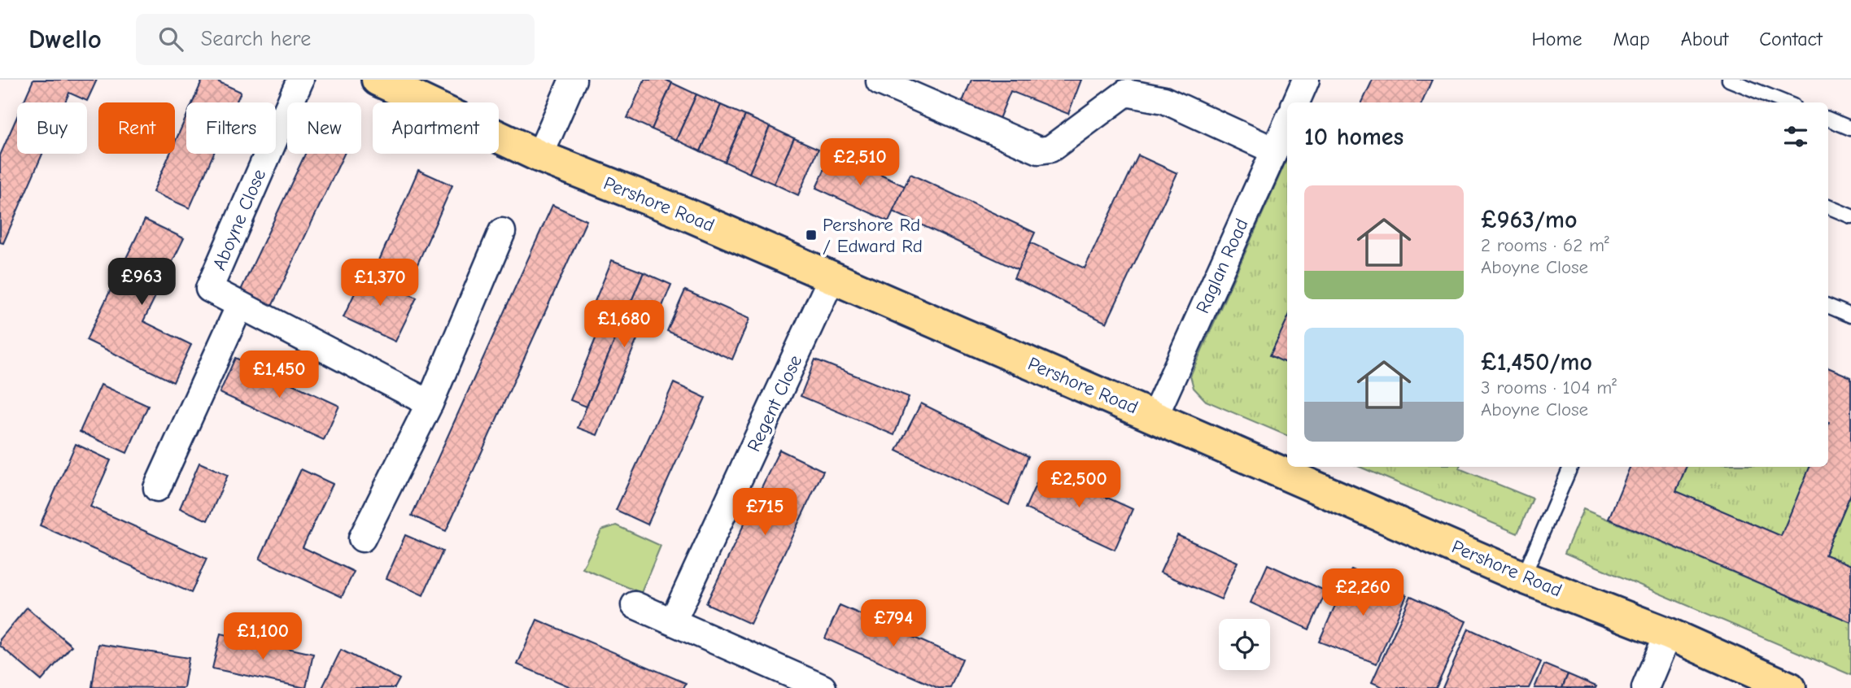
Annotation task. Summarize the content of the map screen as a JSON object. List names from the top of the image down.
{
  "streets": {
    "main road": ["Pershore Road"],
    "street": ["Aboyne Close", "Raglan Road", "Regent Close"]
  },
  "crossings": [
    ["Pershore Road", "Raglan Road"],
    ["Pershore Road", "Regent Close"]
  ],
  "places": {
    "transit": ["Pershore Rd / Edward Rd"]
  },
  "page": {
    "header": "Dwello",
    "search": "Search here",
    "nav": [
      "Home",
      "Map",
      "About",
      "Contact"
    ],
    "chip": [
      "Buy",
      "Rent",
      "Filters",
      "New",
      "Apartment"
    ],
    "heading": "10 homes",
    "price": [
      "£2,510",
      "£963",
      "£1,370",
      "£1,680",
      "£1,450",
      "£2,500",
      "£715",
      "£2,260",
      "£794",
      "£1,100"
    ],
    "list": [
      {
        "name": "£963/mo",
        "note": "2 rooms · 62 m² · Aboyne Close"
      },
      {
        "name": "£1,450/mo",
        "note": "3 rooms · 104 m² · Aboyne Close"
      }
    ]
  }
}
